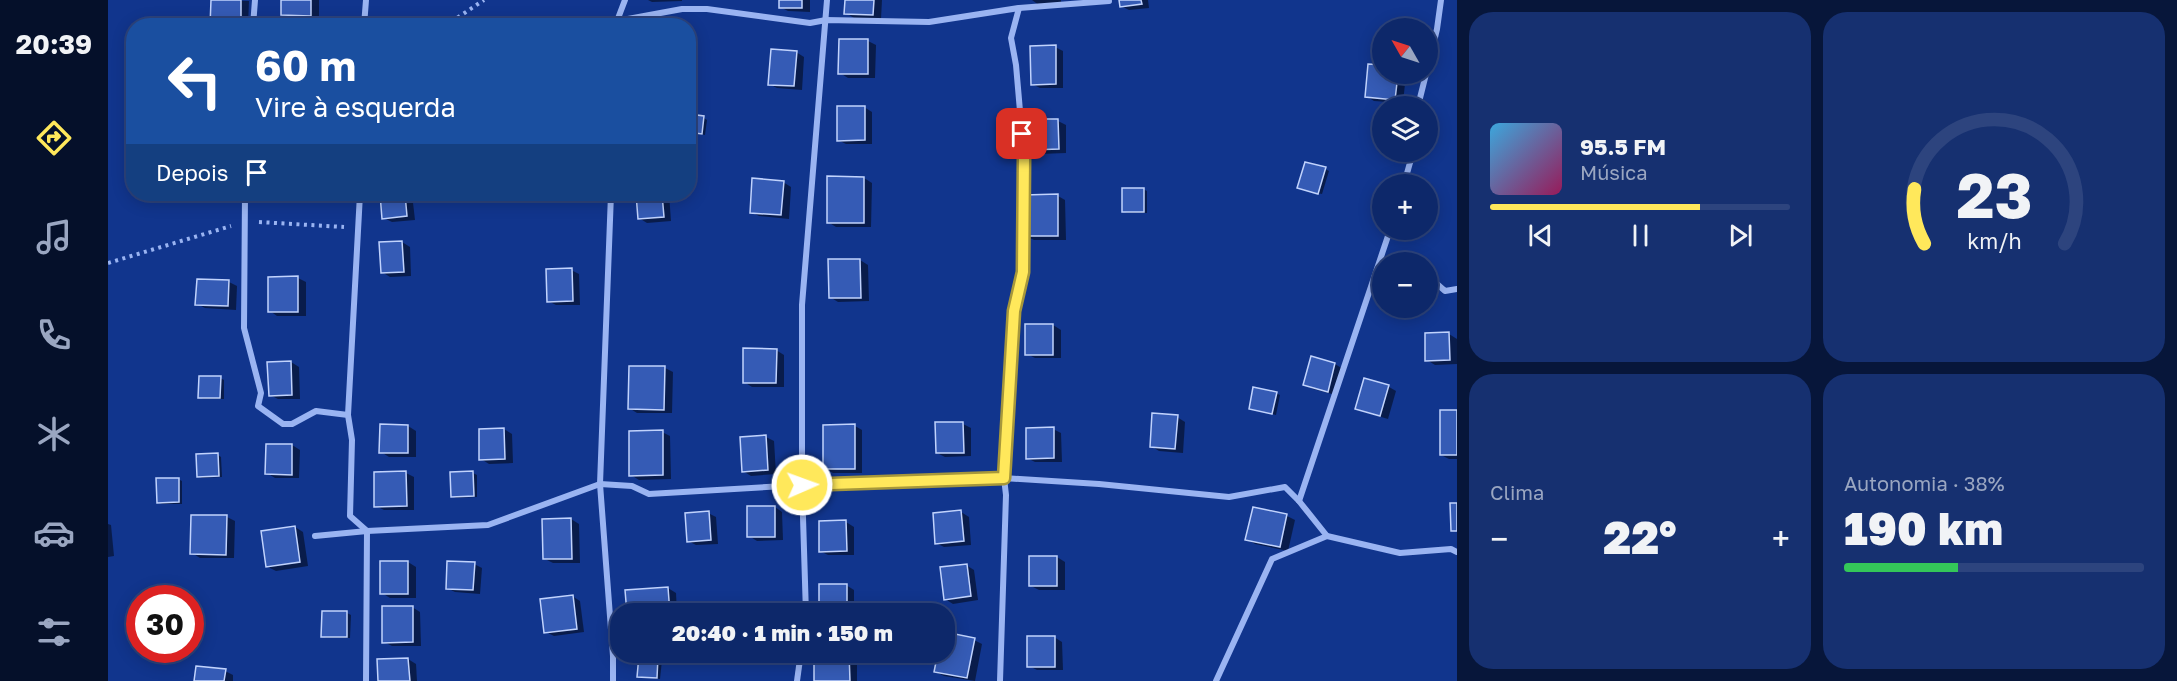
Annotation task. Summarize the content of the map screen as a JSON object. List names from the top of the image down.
{
  "north": "top left",
  "page": {
    "tabs": "20:39",
    "map_buttons": ["+", "−"],
    "turn": ["60 m", "Vire à esquerda"],
    "song": ["95.5 FM", "Música"],
    "then": "Depois",
    "tile": [
      "Clima",
      ["Autonomia · 38%", "190 km"]
    ],
    "heat": ["−", "22°", "+"],
    "limit": "30",
    "trip": "20:40 · 1 min · 150 m",
    "gauge": ["23", "km/h"]
  }
}
